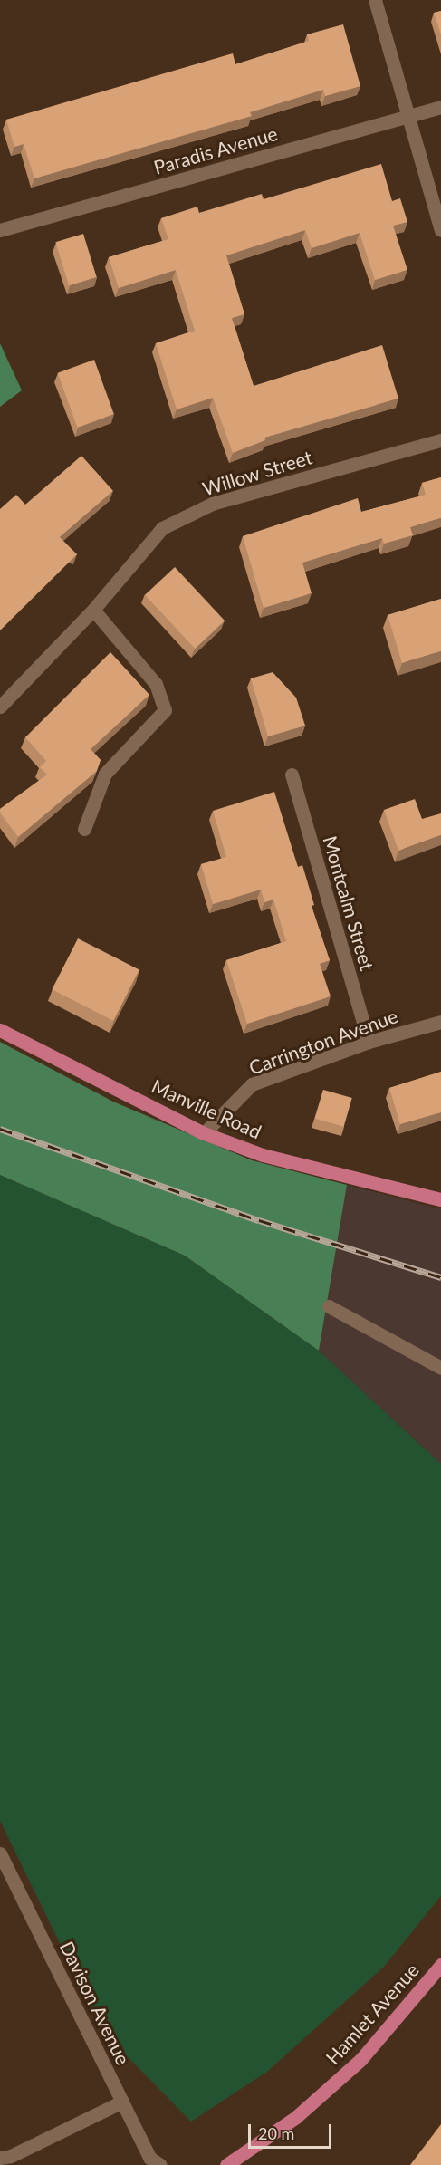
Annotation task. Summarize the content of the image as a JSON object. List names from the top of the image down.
{
  "streets": {
    "main road": ["Manville Road", "Hamlet Avenue"],
    "street": [
      "Paradis Avenue",
      "Willow Street",
      "Montcalm Street",
      "Carrington Avenue",
      "Davison Avenue"
    ]
  },
  "crossings": [
    ["Montcalm Street", "Carrington Avenue"],
    ["Carrington Avenue", "Manville Road"]
  ],
  "scale_bar": "20 m"
}
